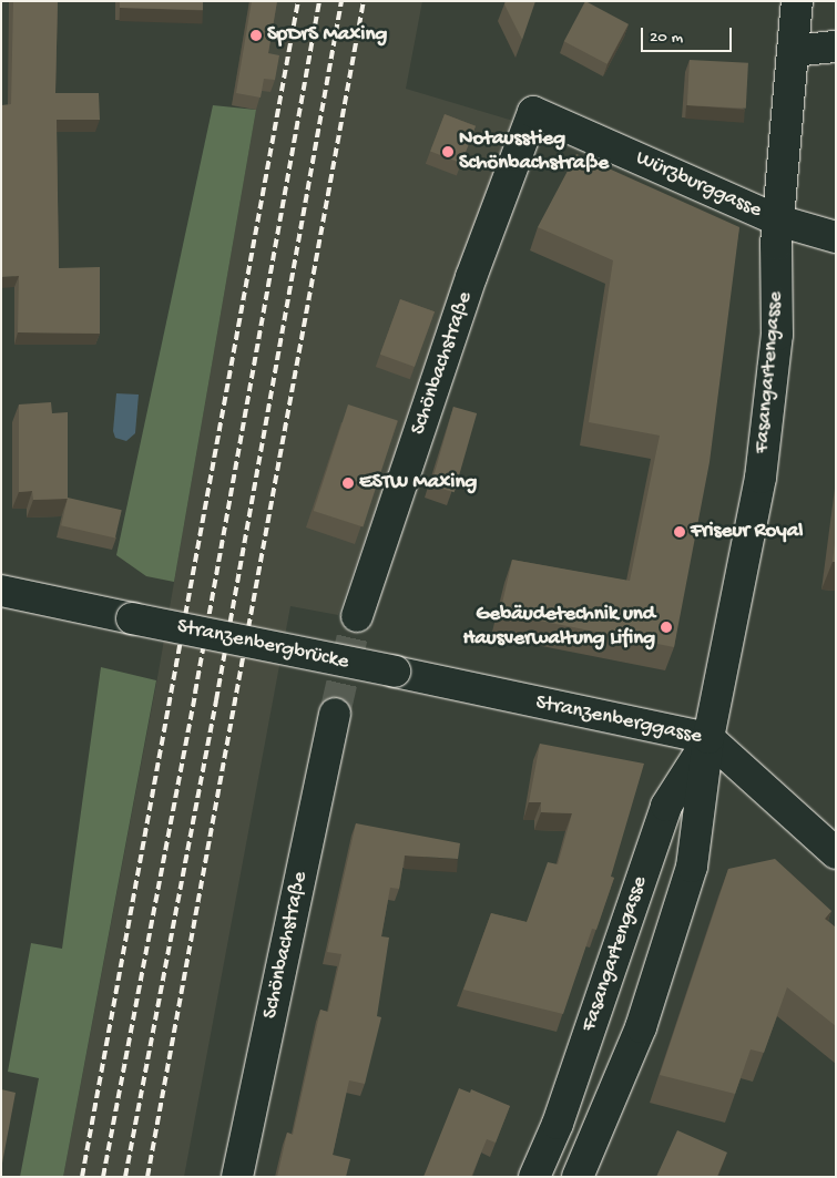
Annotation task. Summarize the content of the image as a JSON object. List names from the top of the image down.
{
  "streets": {
    "main road": [
      "Würzburggasse",
      "Schönbachstraße",
      "Fasangartengasse",
      "Stranzenbergbrücke",
      "Stranzenberggasse"
    ]
  },
  "crossings": [
    ["Würzburggasse", "Schönbachstraße"],
    ["Würzburggasse", "Fasangartengasse"],
    ["Fasangartengasse", "Stranzenberggasse"],
    ["Stranzenbergbrücke", "Stranzenberggasse"]
  ],
  "places": [
    "SpDrS Maxing",
    "Notausstieg Schönbachstraße",
    "ESTW Maxing",
    "Friseur Royal",
    "Gebäudetechnik und Hausverwaltung Lifing"
  ],
  "scale_bar": "20 m"
}
